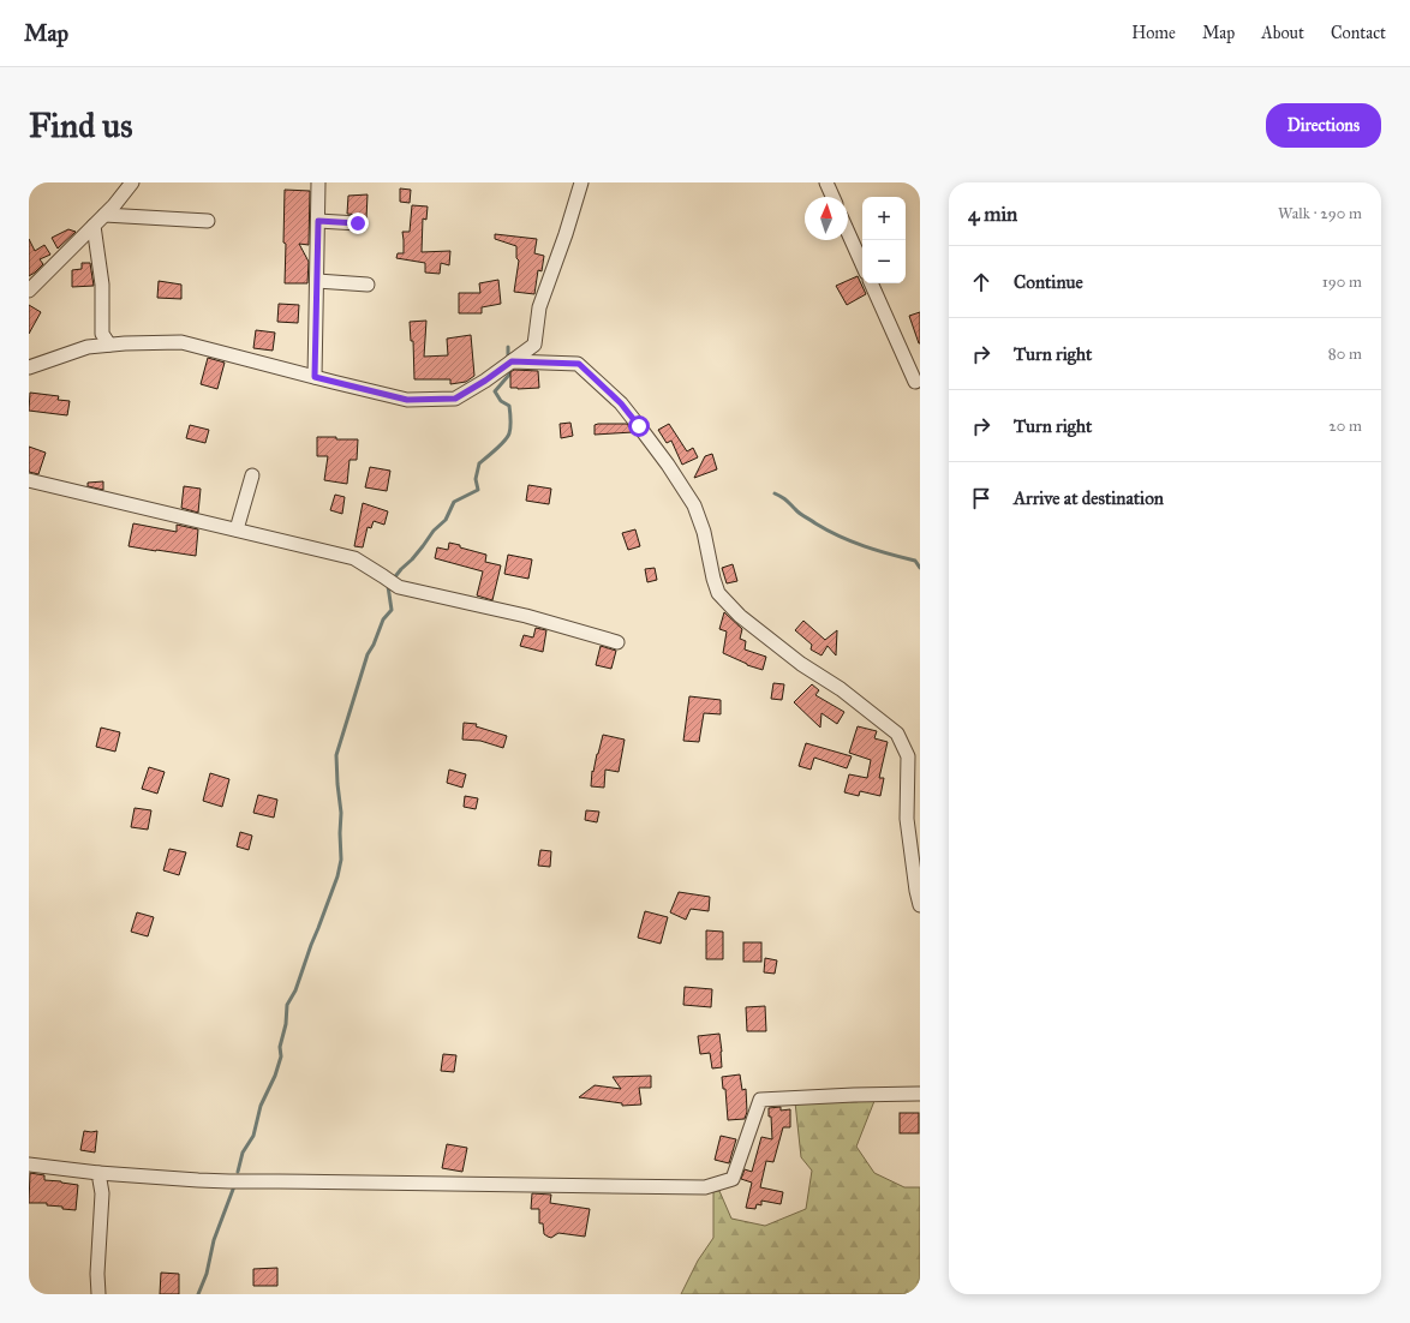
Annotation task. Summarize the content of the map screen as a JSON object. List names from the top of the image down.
{
  "north": "top",
  "page": {
    "header": "Map",
    "nav": [
      "Home",
      "Map",
      "About",
      "Contact"
    ],
    "buttons": "Directions",
    "title": "Find us",
    "heading": ["4 min", "Walk · 290 m"],
    "map_buttons": ["+", "−"],
    "list": [
      ["Continue", "190 m"],
      ["Turn right", "80 m"],
      ["Turn right", "20 m"],
      "Arrive at destination"
    ]
  }
}
